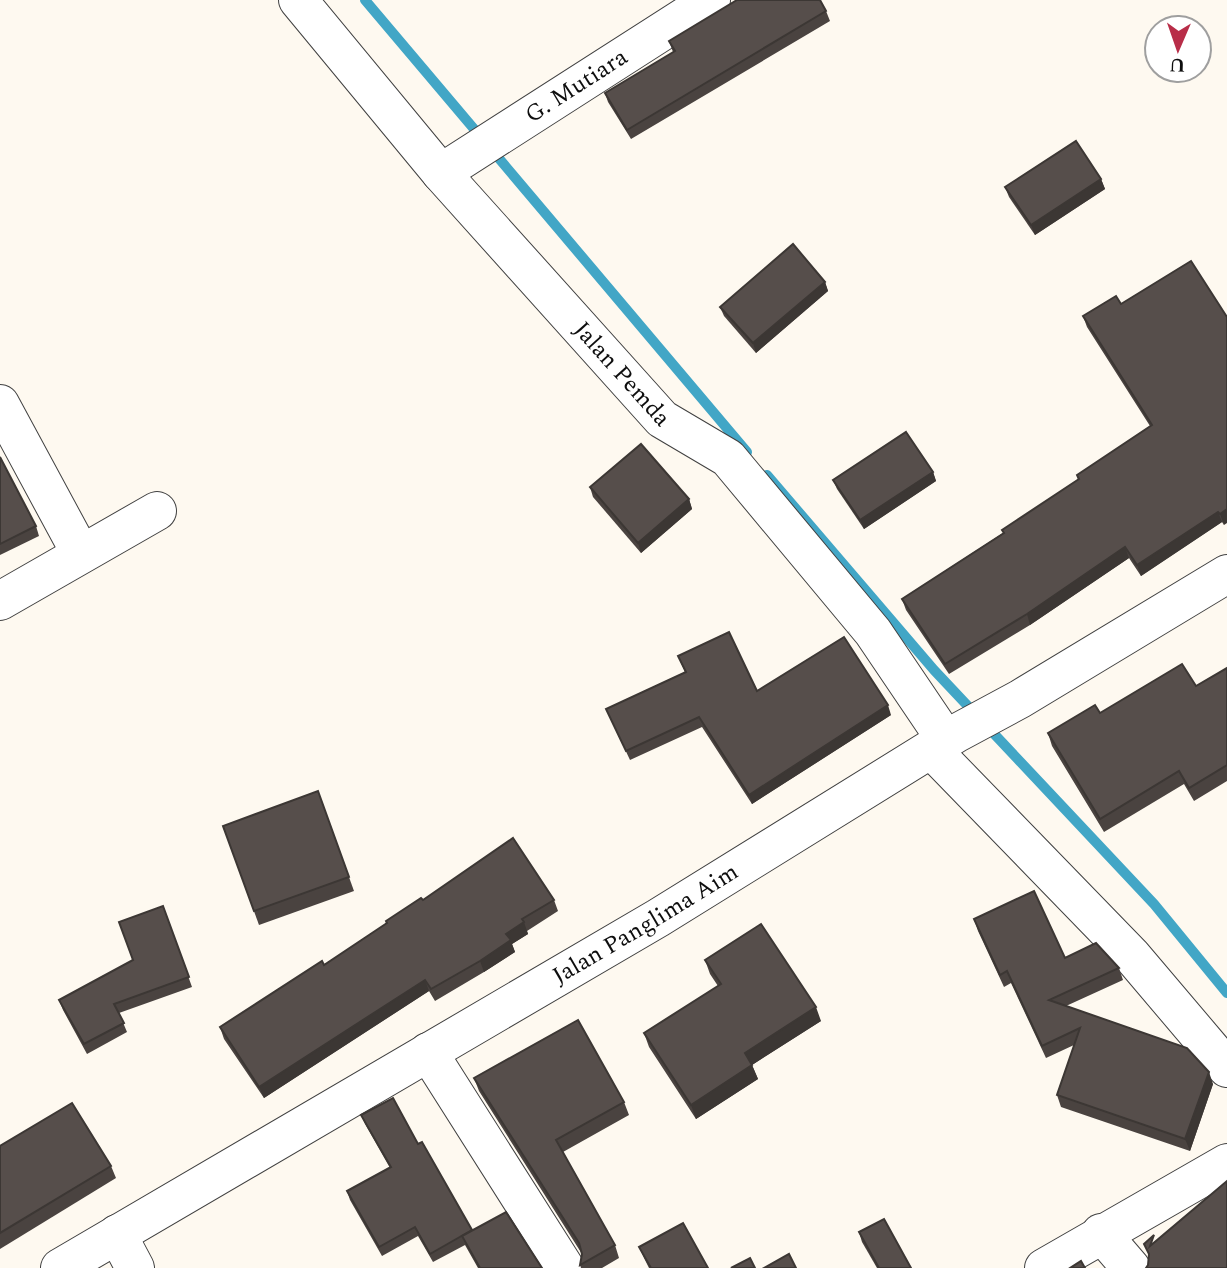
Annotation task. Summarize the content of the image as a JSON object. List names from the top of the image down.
{
  "streets": {
    "street": ["G. Mutiara", "Jalan Pemda", "Jalan Panglima Aim"]
  },
  "crossings": [
    ["G. Mutiara", "Jalan Pemda"],
    ["Jalan Pemda", "Jalan Panglima Aim"]
  ],
  "north": "bottom"
}
